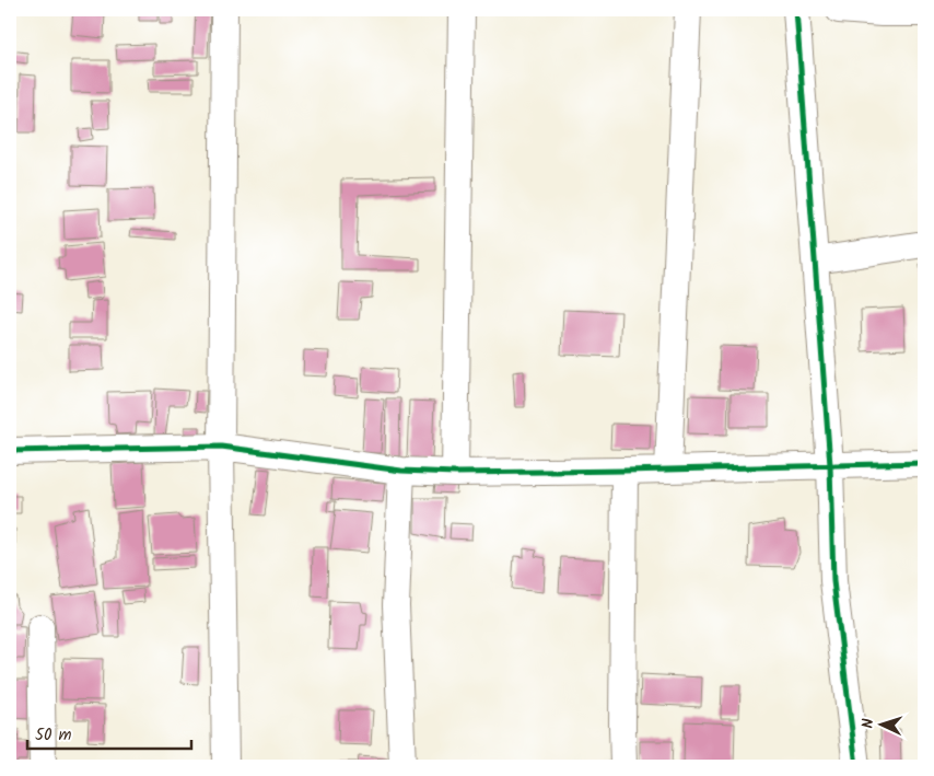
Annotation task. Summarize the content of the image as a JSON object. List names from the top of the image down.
{
  "scale_bar": "50 m",
  "north": "left"
}
